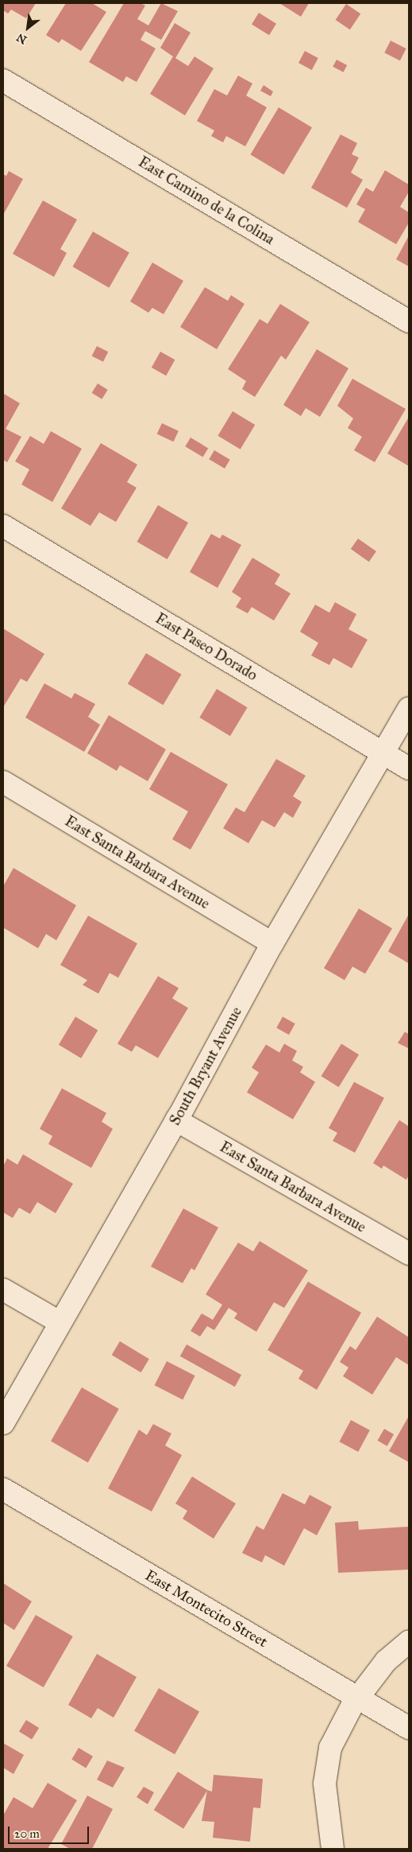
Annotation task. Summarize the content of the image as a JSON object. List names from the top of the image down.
{
  "streets": {
    "street": [
      "East Camino de la Colina",
      "East Paseo Dorado",
      "East Santa Barbara Avenue",
      "South Bryant Avenue",
      "East Montecito Street"
    ]
  },
  "crossings": [
    ["East Paseo Dorado", "South Bryant Avenue"],
    ["East Santa Barbara Avenue", "South Bryant Avenue"]
  ],
  "scale_bar": "20 m",
  "north": "bottom left"
}
